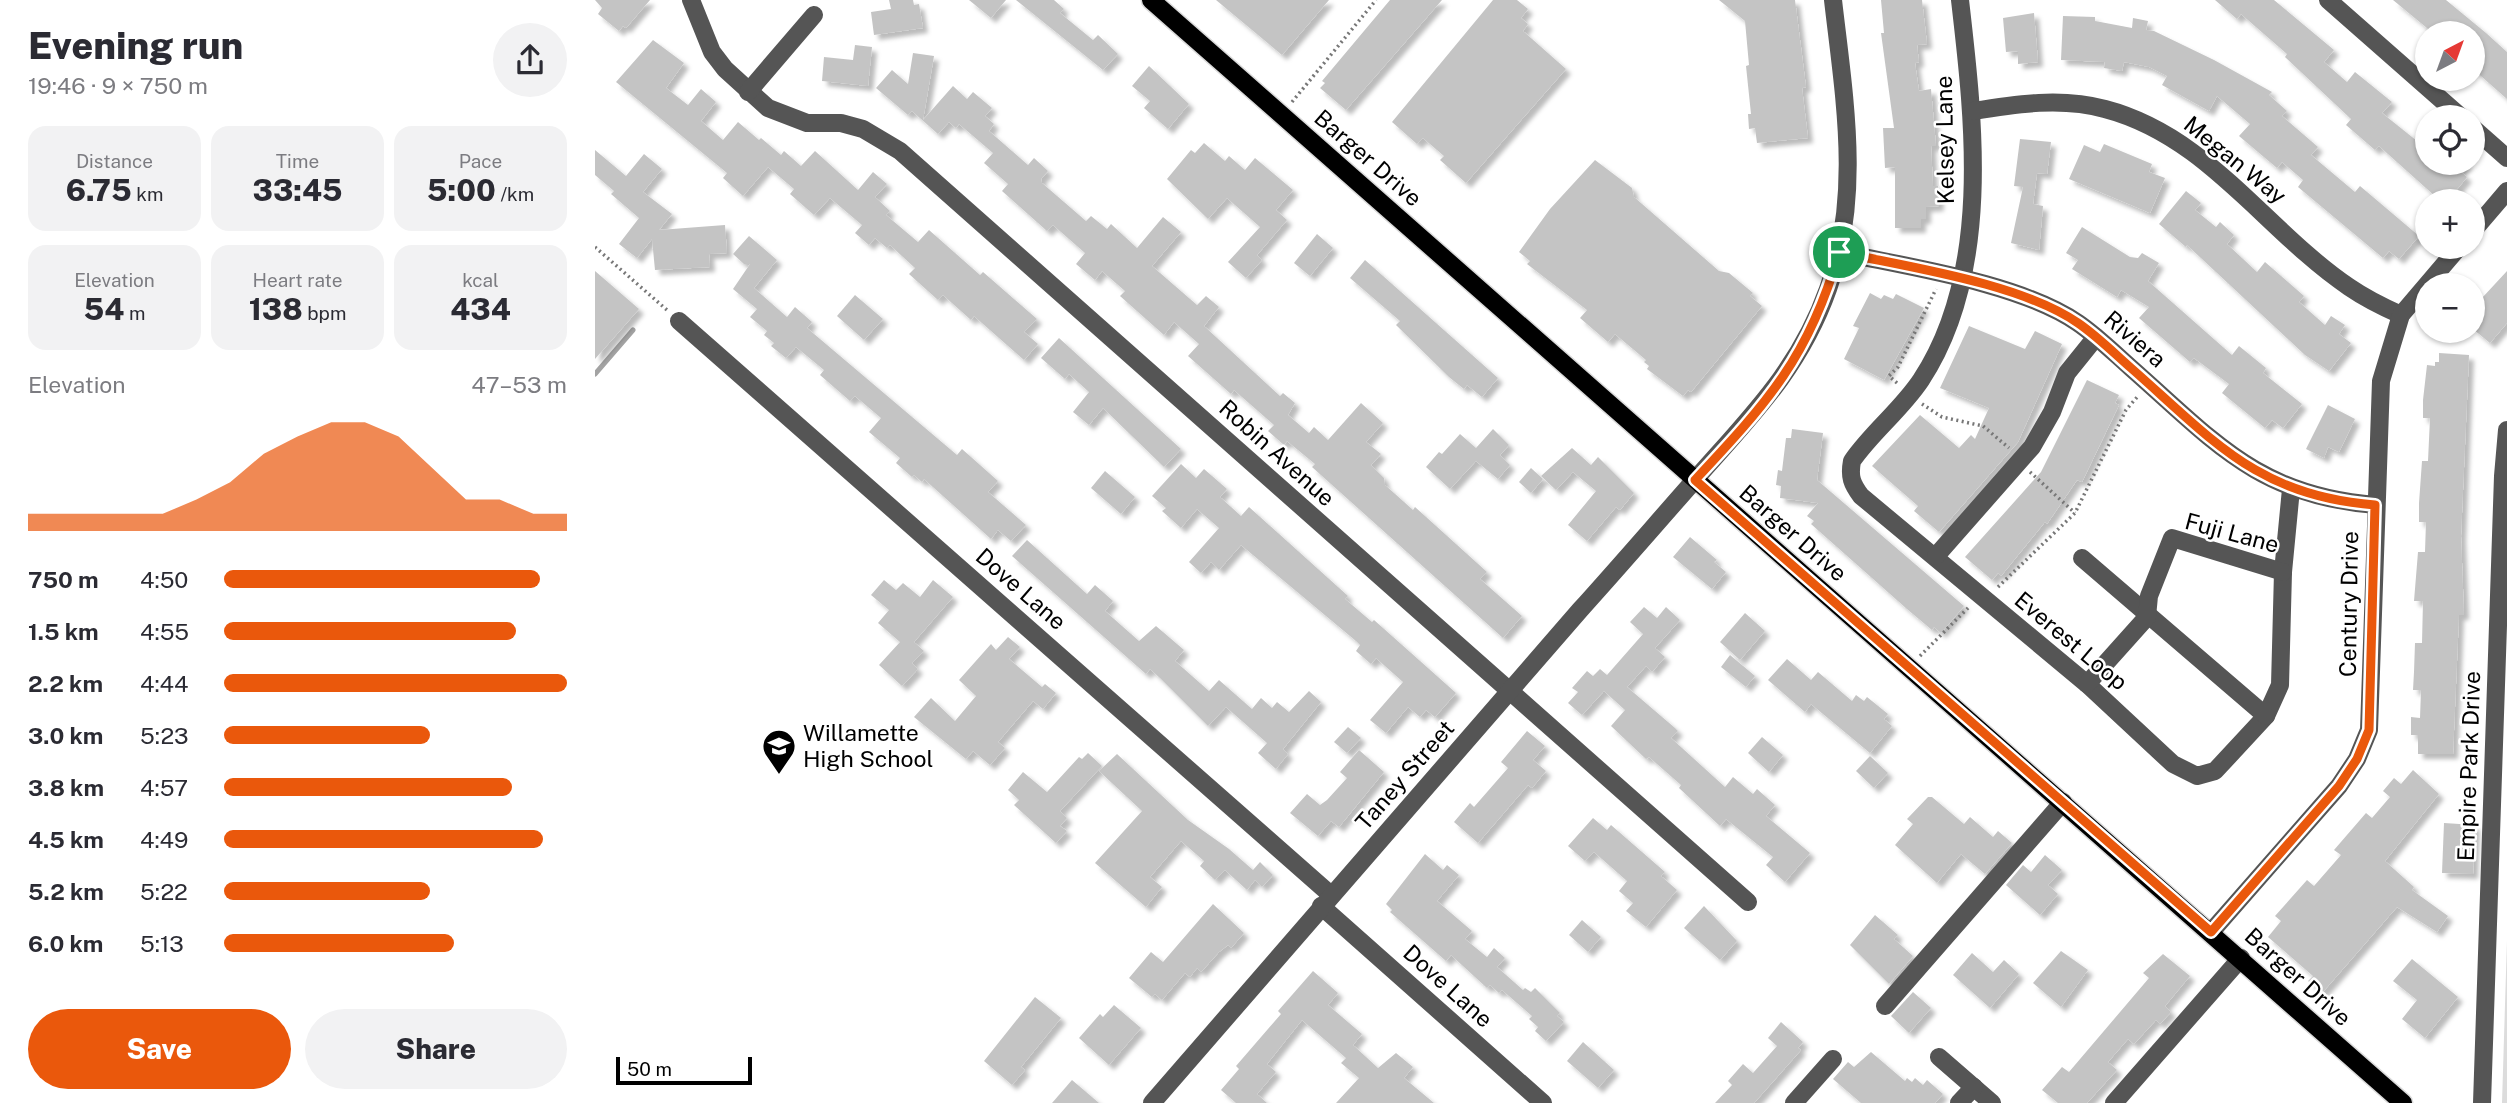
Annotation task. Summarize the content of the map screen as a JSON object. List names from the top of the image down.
{
  "streets": {
    "main road": ["Barger Drive"],
    "street": [
      "Kelsey Lane",
      "Megan Way",
      "Riviera",
      "Robin Avenue",
      "Fuji Lane",
      "Dove Lane",
      "Century Drive",
      "Everest Loop",
      "Empire Park Drive",
      "Taney Street"
    ]
  },
  "crossings": [
    ["Kelsey Lane", "Megan Way"],
    ["Kelsey Lane", "Riviera"],
    ["Kelsey Lane", "Everest Loop"],
    ["Barger Drive", "Century Drive"],
    ["Barger Drive", "Taney Street"],
    ["Megan Way", "Century Drive"],
    ["Riviera", "Century Drive"],
    ["Riviera", "Everest Loop"],
    ["Riviera", "Taney Street"],
    ["Robin Avenue", "Taney Street"],
    ["Fuji Lane", "Everest Loop"],
    ["Dove Lane", "Taney Street"]
  ],
  "places": {
    "school or university": ["Willamette High School"]
  },
  "scale_bar": "50 m",
  "north": "top right",
  "page": {
    "heading": ["Evening run", "19:46 · 9 × 750 m"],
    "map_buttons": ["+", "−"],
    "stats": [
      ["Distance", "6.75 km"],
      ["Time", "33:45"],
      ["Pace", "5:00 /km"],
      ["Elevation", "54 m"],
      ["Heart rate", "138 bpm"],
      ["kcal", "434"]
    ],
    "chart": ["Elevation", "47–53 m"],
    "list": [
      {
        "name": "750 m",
        "note": "4:50"
      },
      {
        "name": "1.5 km",
        "note": "4:55"
      },
      {
        "name": "2.2 km",
        "note": "4:44"
      },
      {
        "name": "3.0 km",
        "note": "5:23"
      },
      {
        "name": "3.8 km",
        "note": "4:57"
      },
      {
        "name": "4.5 km",
        "note": "4:49"
      },
      {
        "name": "5.2 km",
        "note": "5:22"
      },
      {
        "name": "6.0 km",
        "note": "5:13"
      }
    ],
    "buttons": ["Save", "Share"],
    "scale": "50 m"
  }
}
